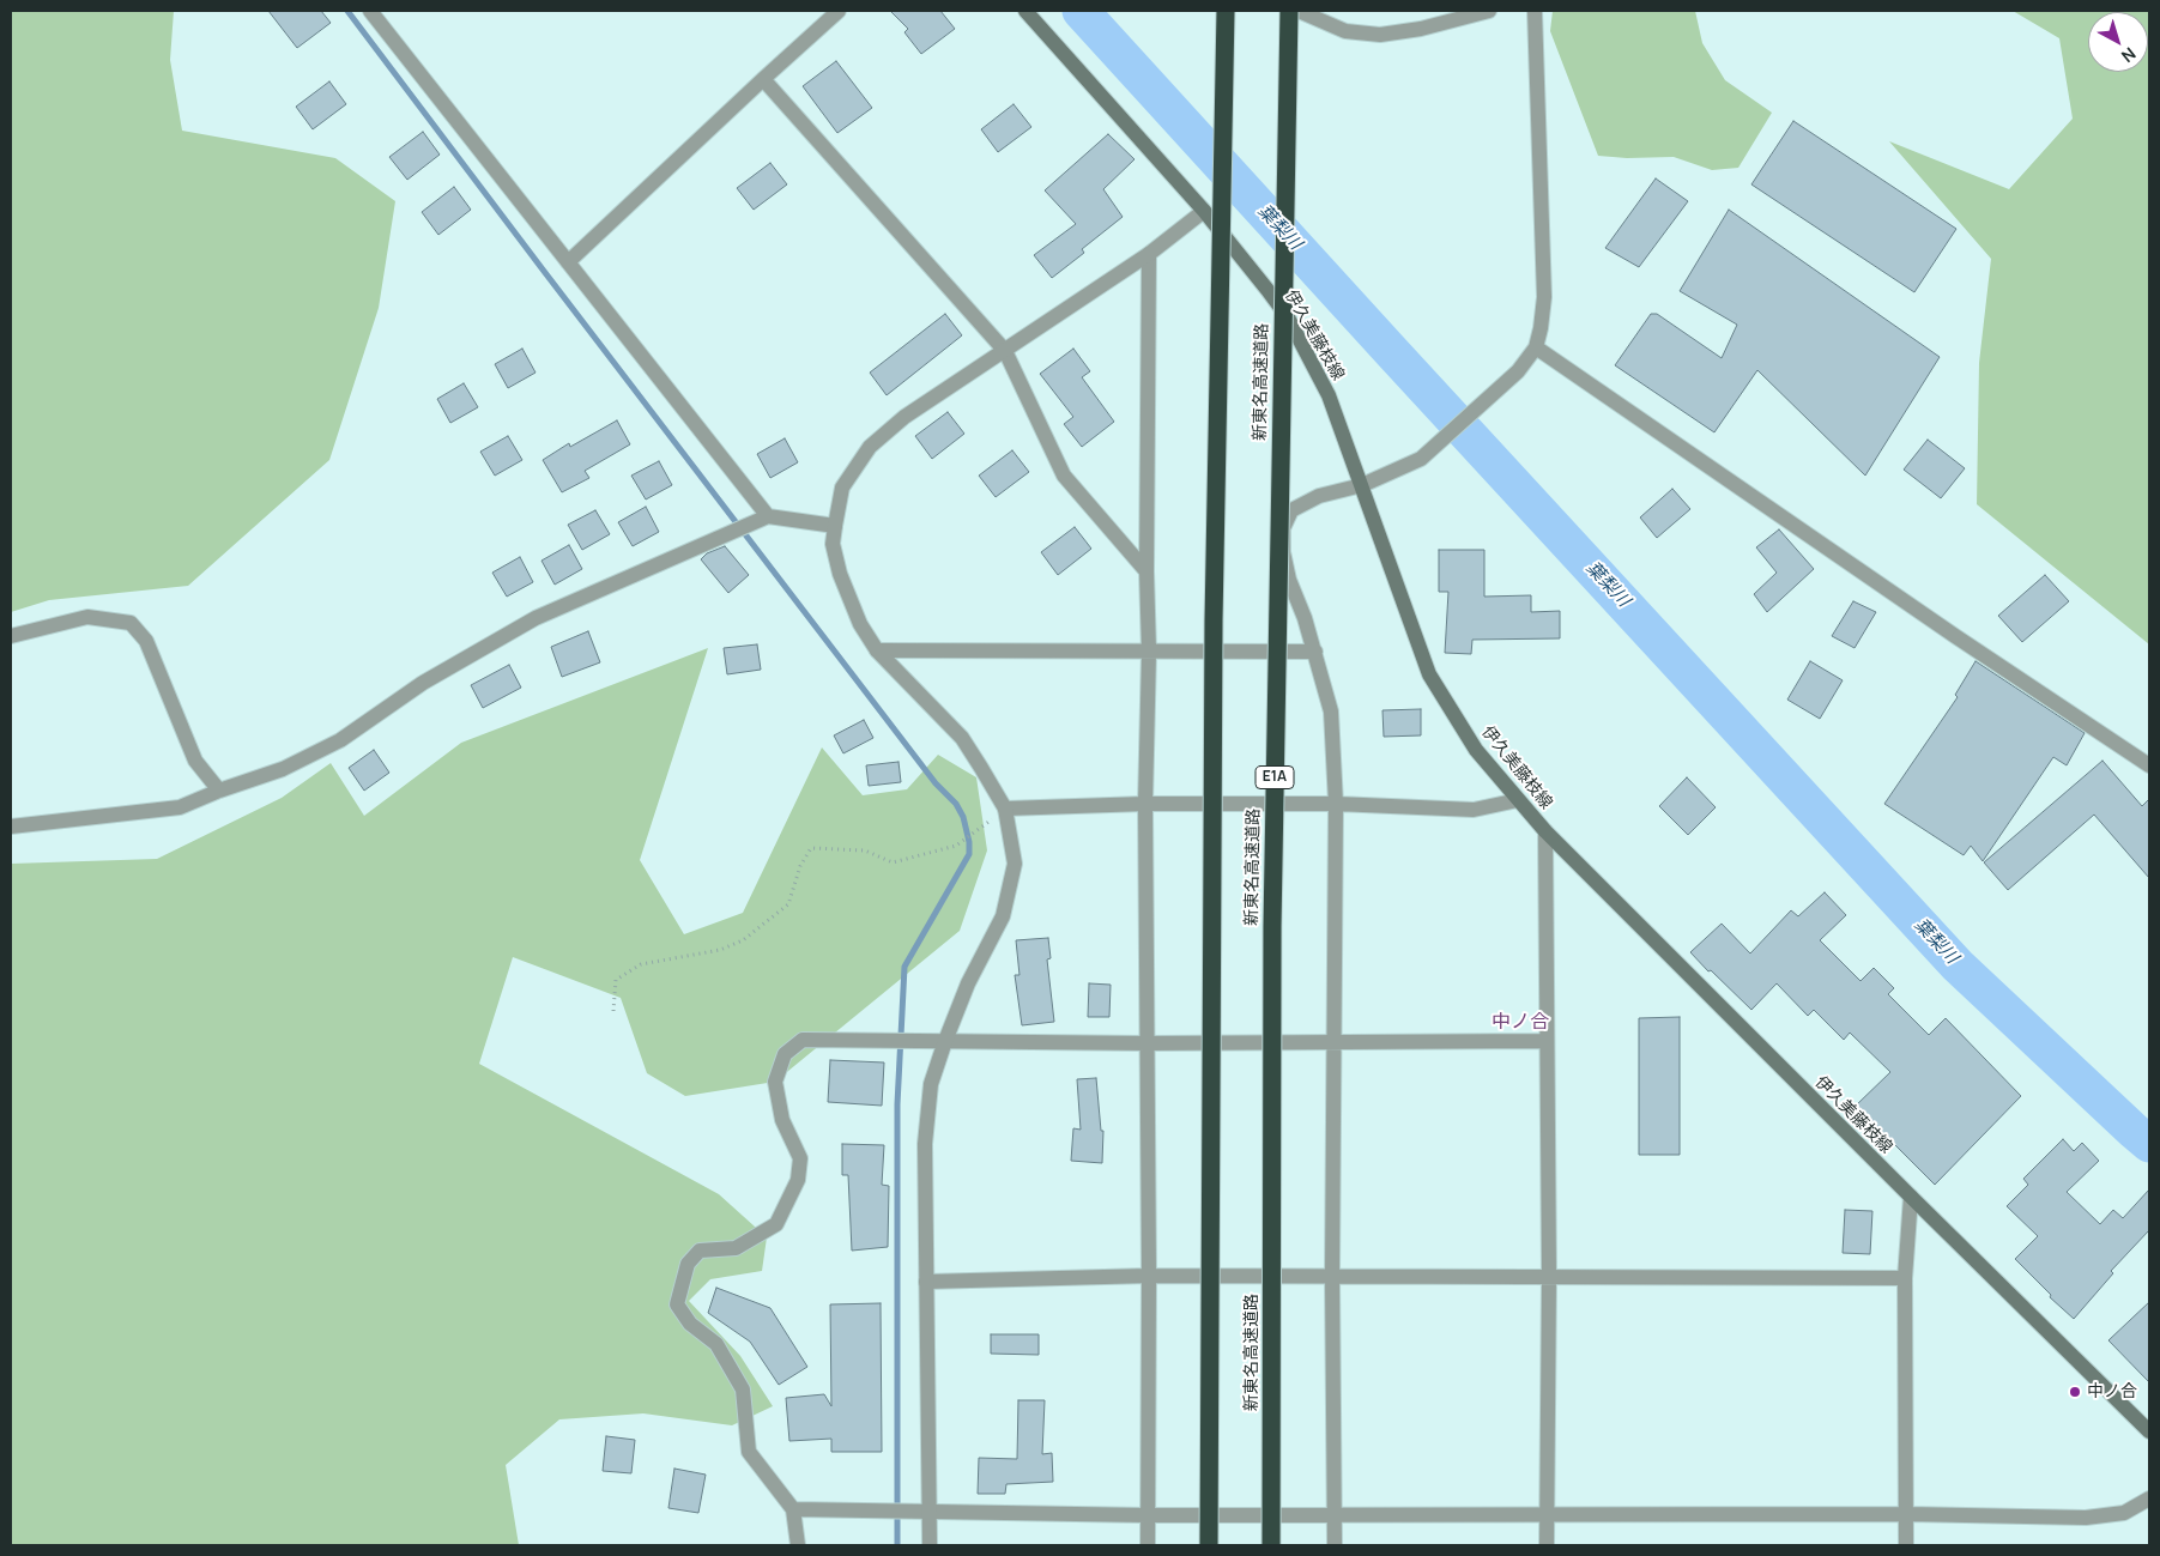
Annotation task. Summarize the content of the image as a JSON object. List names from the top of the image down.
{
  "streets": {
    "highway": ["新東名高速道路", "E1A"],
    "main road": ["伊久美藤枝線"]
  },
  "districts": ["中ノ合"],
  "water": ["葉梨川"],
  "places": ["中ノ合"],
  "north": "bottom right"
}
